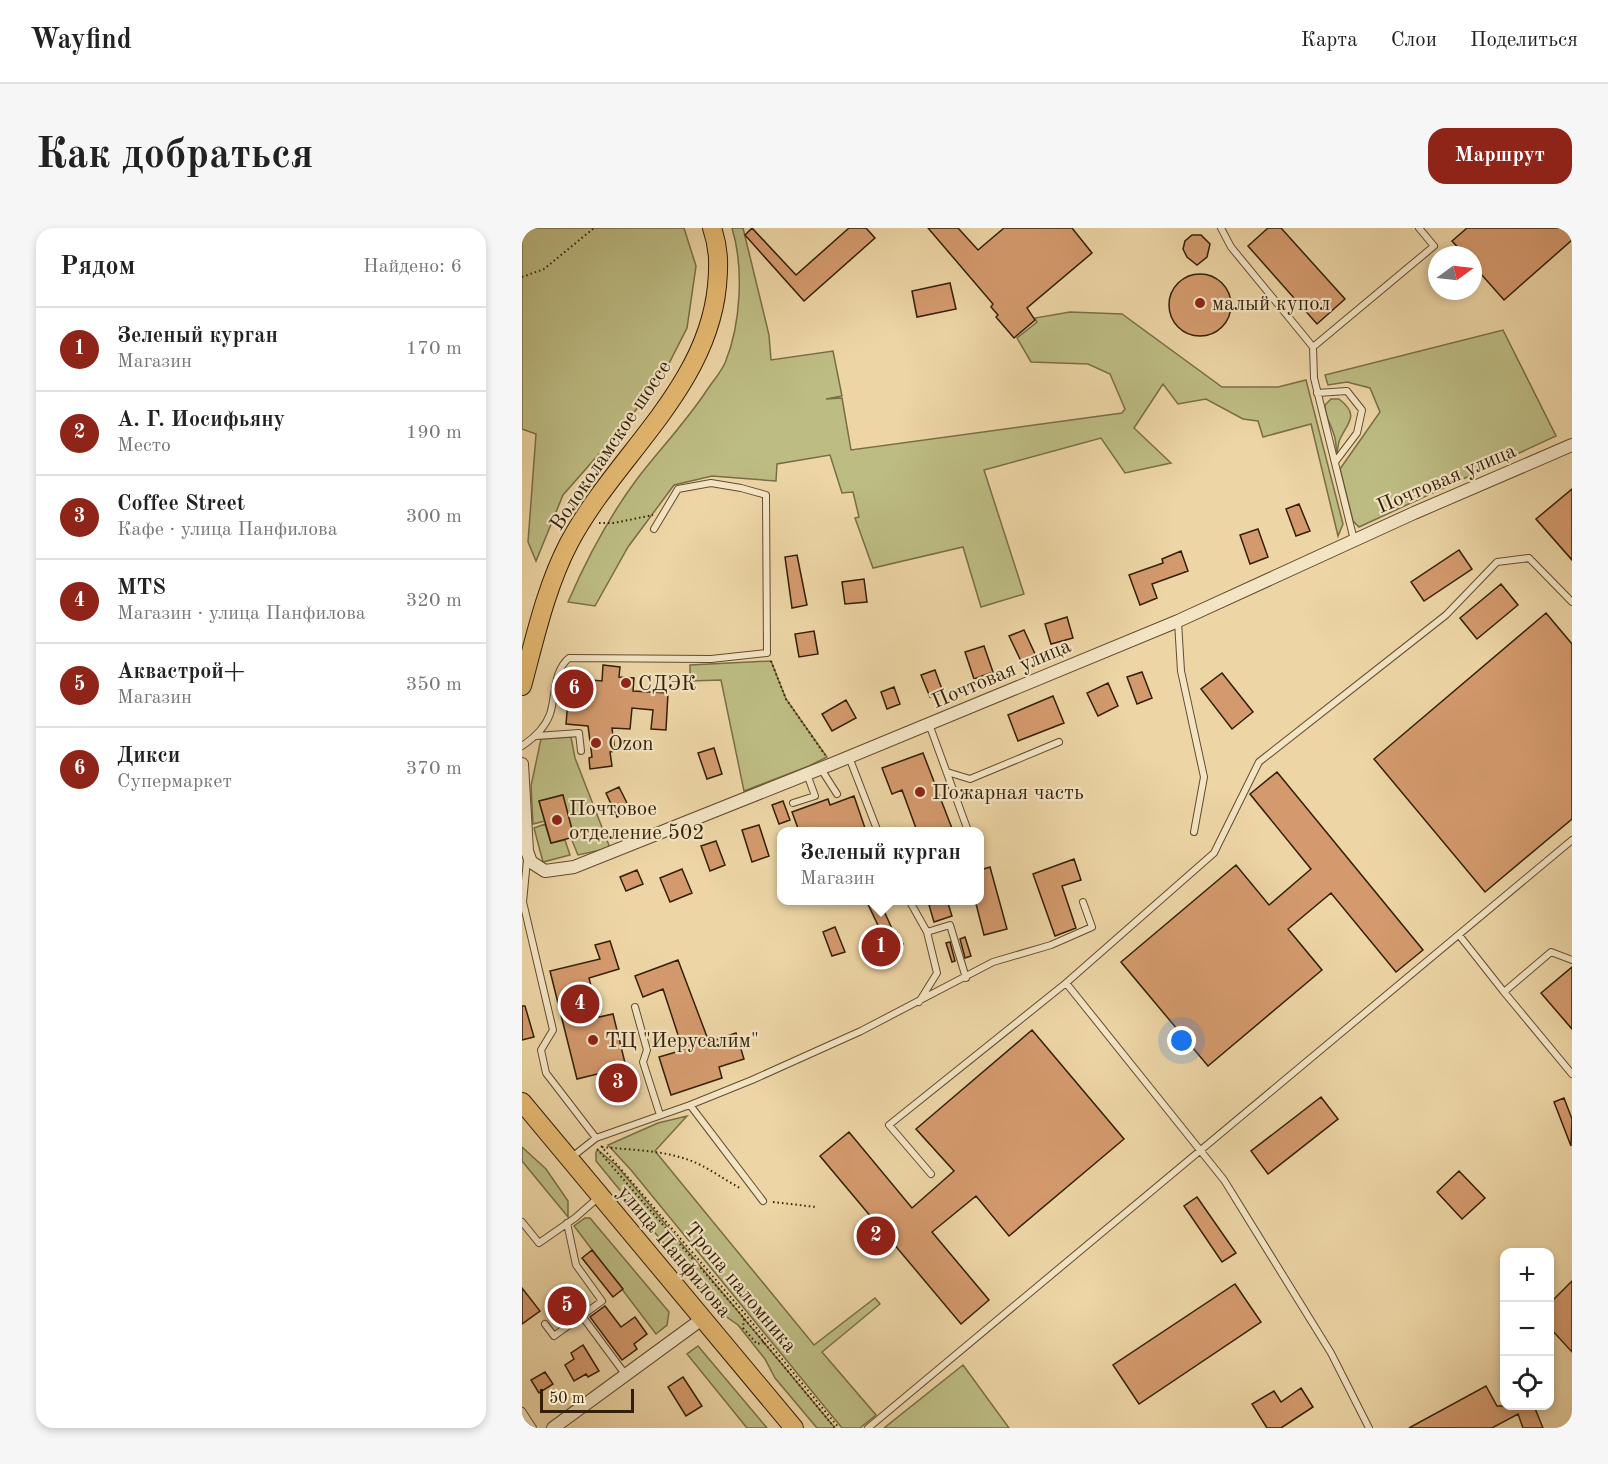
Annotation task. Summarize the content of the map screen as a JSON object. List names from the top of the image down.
{
  "streets": {
    "main road": ["Волоколамское шоссе", "улица Панфилова"],
    "street": ["Почтовая улица"],
    "path": ["Тропа паломника"]
  },
  "places": [
    "малый купол",
    "СДЭК",
    "Ozon",
    "Пожарная часть",
    "Почтовое отделение 502",
    "ТЦ \"Иерусалим\""
  ],
  "scale_bar": "50 m",
  "north": "right",
  "page": {
    "header": "Wayfind",
    "nav": ["Карта", "Слои", "Поделиться"],
    "buttons": "Маршрут",
    "title": "Как добраться",
    "heading": ["Рядом", "Найдено: 6"],
    "list": [
      {
        "mark": "1",
        "name": "Зеленый курган",
        "note": "Магазин",
        "value": "170 m"
      },
      {
        "mark": "2",
        "name": "А. Г. Иосифьяну",
        "note": "Место",
        "value": "190 m"
      },
      {
        "mark": "3",
        "name": "Coffee Street",
        "note": "Кафе · улица Панфилова",
        "value": "300 m"
      },
      {
        "mark": "4",
        "name": "MTS",
        "note": "Магазин · улица Панфилова",
        "value": "320 m"
      },
      {
        "mark": "5",
        "name": "Аквастрой+",
        "note": "Магазин",
        "value": "350 m"
      },
      {
        "mark": "6",
        "name": "Дикси",
        "note": "Супермаркет",
        "value": "370 m"
      }
    ],
    "pins": [
      "6",
      "1",
      "4",
      "3",
      "2",
      "5"
    ],
    "popup": ["Зеленый курган", "Магазин"],
    "map_buttons": ["+", "−"],
    "scale": "50 m"
  }
}
